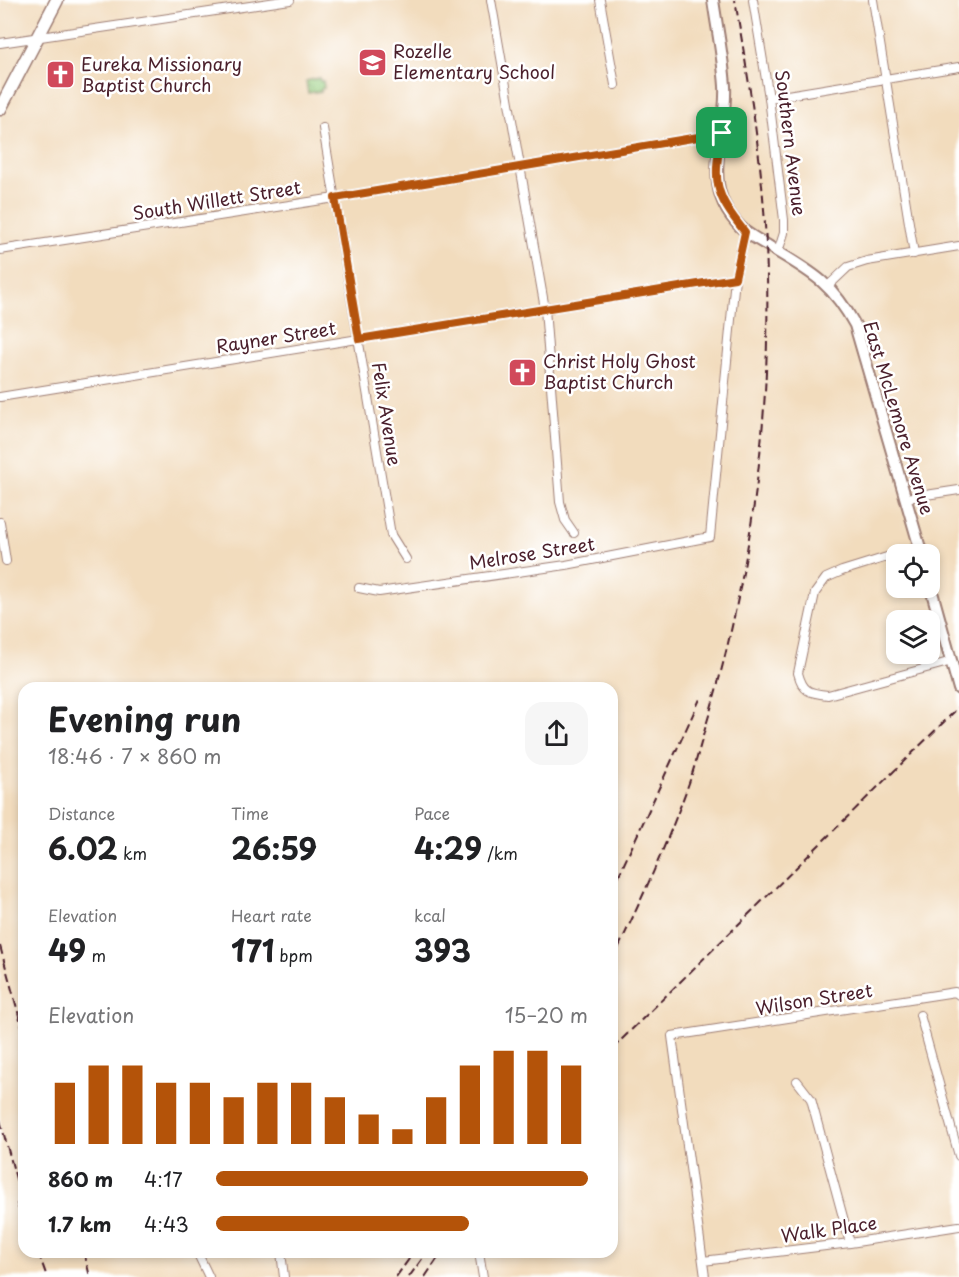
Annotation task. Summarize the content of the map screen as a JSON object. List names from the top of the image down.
{
  "streets": {
    "main road": ["East McLemore Avenue"],
    "street": [
      "Southern Avenue",
      "South Willett Street",
      "Rayner Street",
      "Felix Avenue",
      "Melrose Street",
      "Wilson Street",
      "Walk Place"
    ]
  },
  "crossings": [
    ["Southern Avenue", "East McLemore Avenue"],
    ["South Willett Street", "Felix Avenue"],
    ["Rayner Street", "Felix Avenue"],
    ["Rayner Street", "Melrose Street"],
    ["Wilson Street", "Walk Place"]
  ],
  "places": {
    "school or university": ["Rozelle Elementary School"],
    "church": ["Eureka Missionary Baptist Church", "Christ Holy Ghost Baptist Church"]
  },
  "page": {
    "heading": ["Evening run", "18:46 · 7 × 860 m"],
    "stats": [
      ["Distance", "6.02 km"],
      ["Time", "26:59"],
      ["Pace", "4:29 /km"],
      ["Elevation", "49 m"],
      ["Heart rate", "171 bpm"],
      ["kcal", "393"]
    ],
    "chart": ["Elevation", "15–20 m"],
    "list": [
      {
        "name": "860 m",
        "note": "4:17"
      },
      {
        "name": "1.7 km",
        "note": "4:43"
      }
    ]
  }
}
